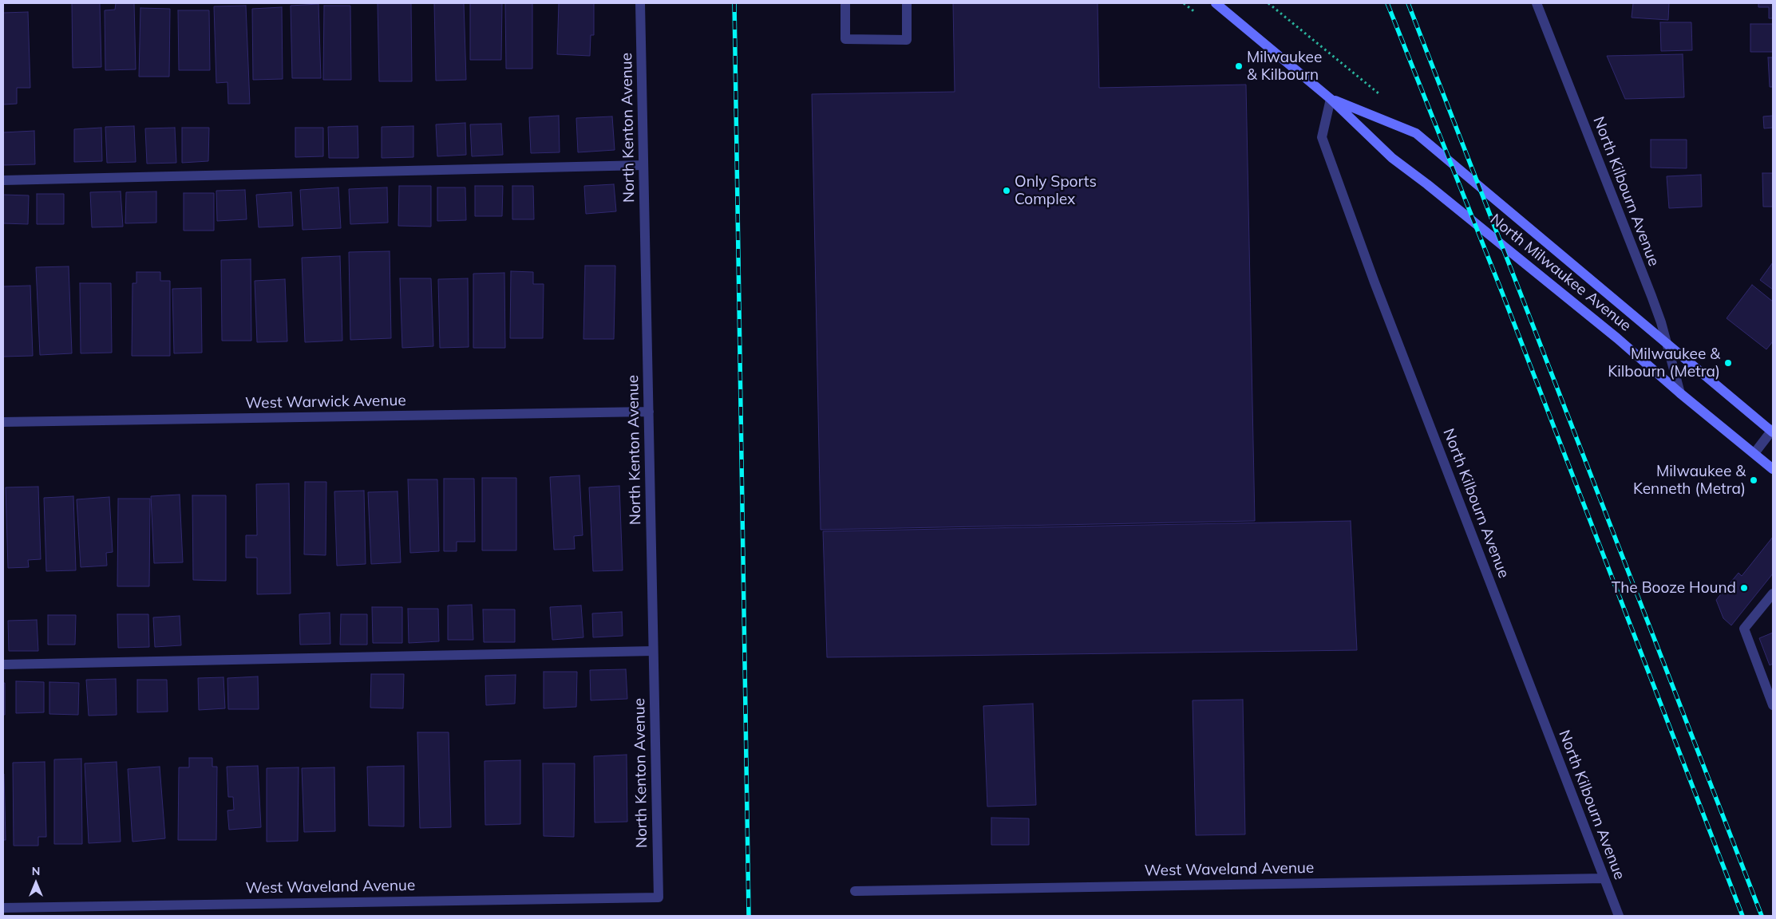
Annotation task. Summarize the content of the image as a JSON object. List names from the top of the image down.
{
  "streets": {
    "main road": ["North Milwaukee Avenue"],
    "street": [
      "North Kenton Avenue",
      "North Kilbourn Avenue",
      "West Warwick Avenue",
      "West Waveland Avenue"
    ]
  },
  "crossings": [
    ["North Kenton Avenue", "West Warwick Avenue"],
    ["North Kenton Avenue", "West Waveland Avenue"],
    ["North Kilbourn Avenue", "North Milwaukee Avenue"],
    ["North Kilbourn Avenue", "West Waveland Avenue"]
  ],
  "places": [
    "Milwaukee & Kilbourn",
    "Only Sports Complex",
    "Milwaukee & Kilbourn (Metra)",
    "Milwaukee & Kenneth (Metra)",
    "The Booze Hound"
  ],
  "north": "top"
}
